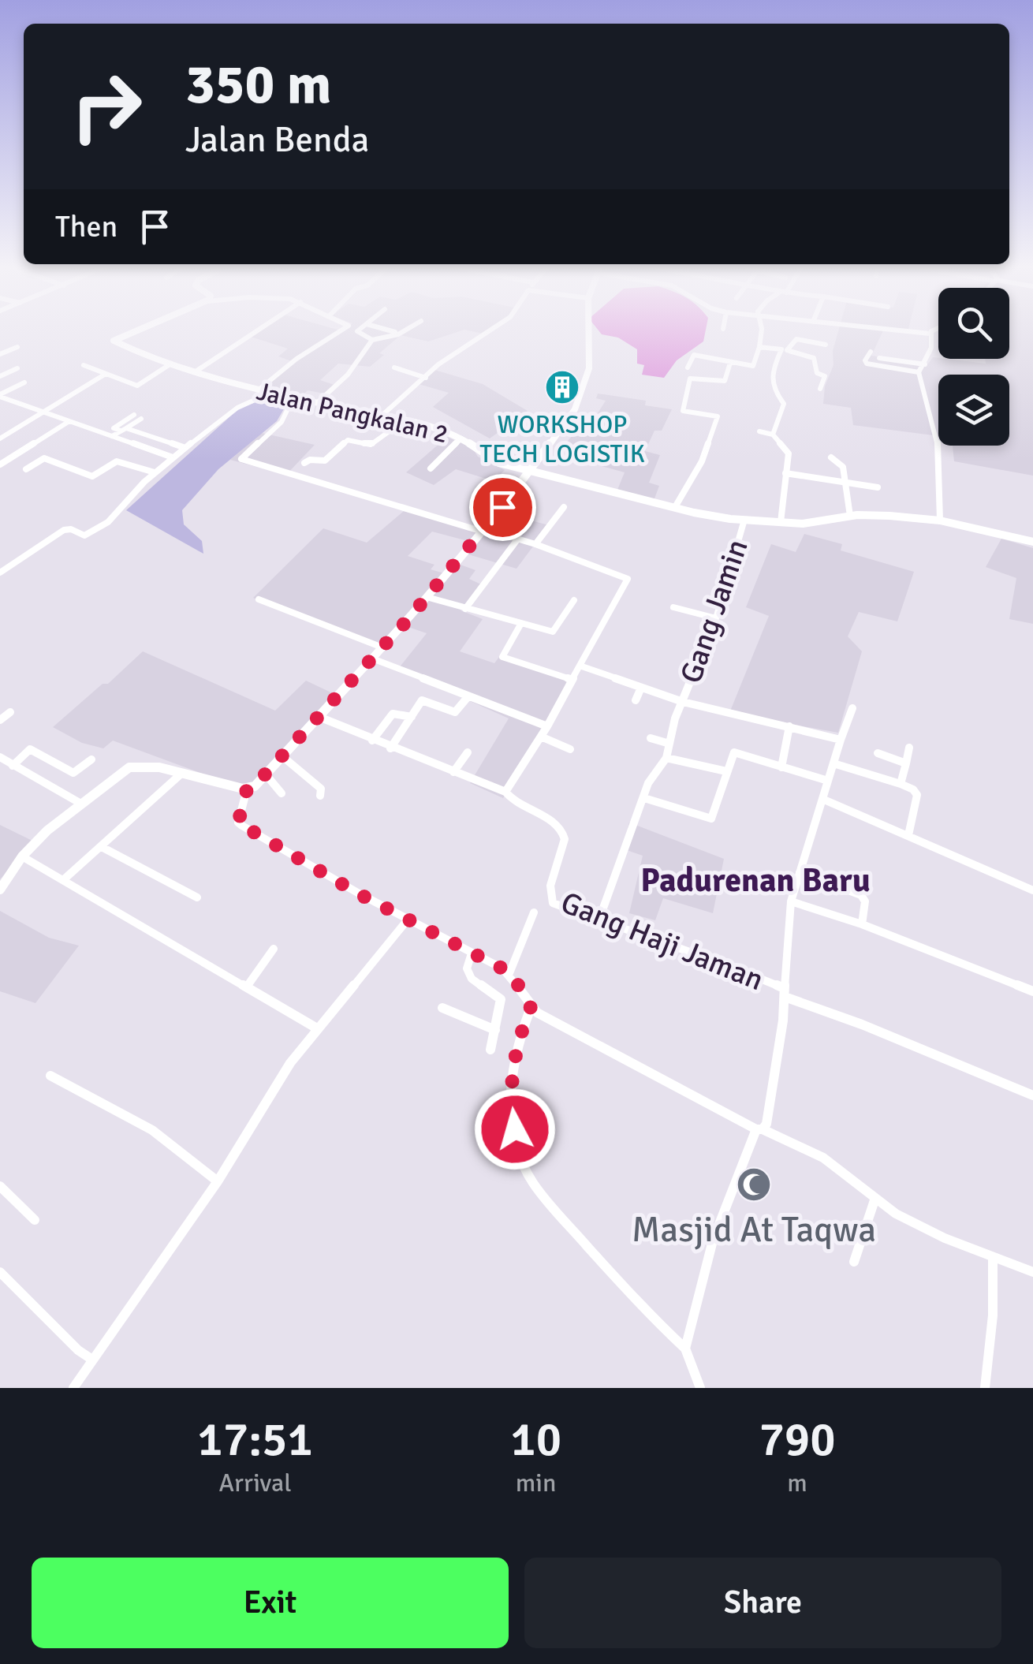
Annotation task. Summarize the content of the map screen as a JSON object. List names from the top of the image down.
{
  "streets": {
    "street": ["Jalan Pangkalan 2", "Gang Jamin", "Gang Haji Jaman"]
  },
  "crossings": [
    ["Jalan Pangkalan 2", "Gang Jamin"]
  ],
  "districts": ["Padurenan Baru"],
  "places": {
    "building": ["WORKSHOP TECH LOGISTIK"],
    "mosque": ["Masjid At Taqwa"]
  },
  "page": {
    "turn": ["350 m", "Jalan Benda"],
    "then": "Then",
    "eta": [
      "17:51",
      "Arrival",
      "10",
      "min",
      "790",
      "m"
    ],
    "buttons": ["Exit", "Share"]
  }
}
